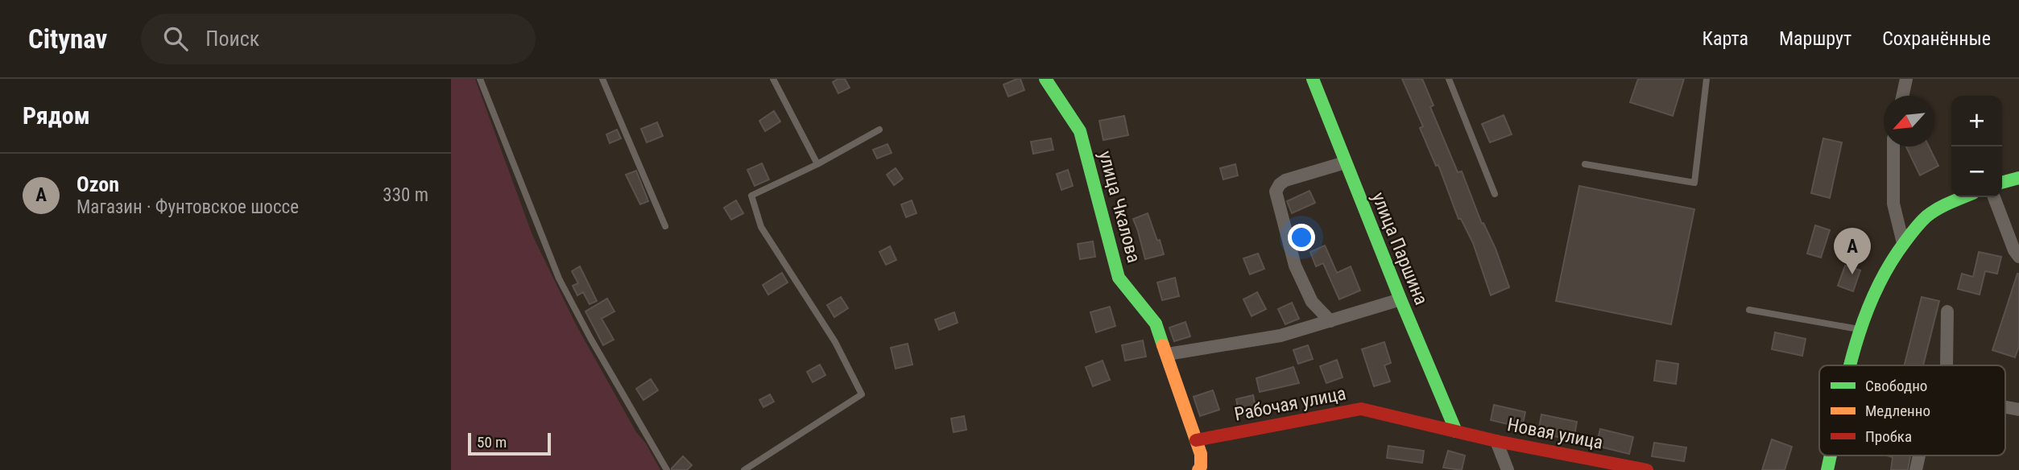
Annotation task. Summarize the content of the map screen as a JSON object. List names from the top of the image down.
{
  "streets": {
    "street": [
      "улица Чкалова",
      "улица Паршина",
      "Рабочая улица",
      "Новая улица"
    ]
  },
  "crossings": [
    ["улица Чкалова", "Рабочая улица"],
    ["улица Паршина", "Рабочая улица"],
    ["улица Паршина", "Новая улица"],
    ["Рабочая улица", "Новая улица"]
  ],
  "legend": ["Свободно", "Медленно", "Пробка"],
  "scale_bar": "50 m",
  "north": "bottom left",
  "page": {
    "header": "Citynav",
    "search": "Поиск",
    "nav": ["Карта", "Маршрут", "Сохранённые"],
    "heading": "Рядом",
    "map_buttons": ["+", "−"],
    "list": [
      {
        "mark": "A",
        "name": "Ozon",
        "note": "Магазин · Фунтовское шоссе",
        "value": "330 m"
      }
    ],
    "pins": "A",
    "scale": "50 m"
  }
}
